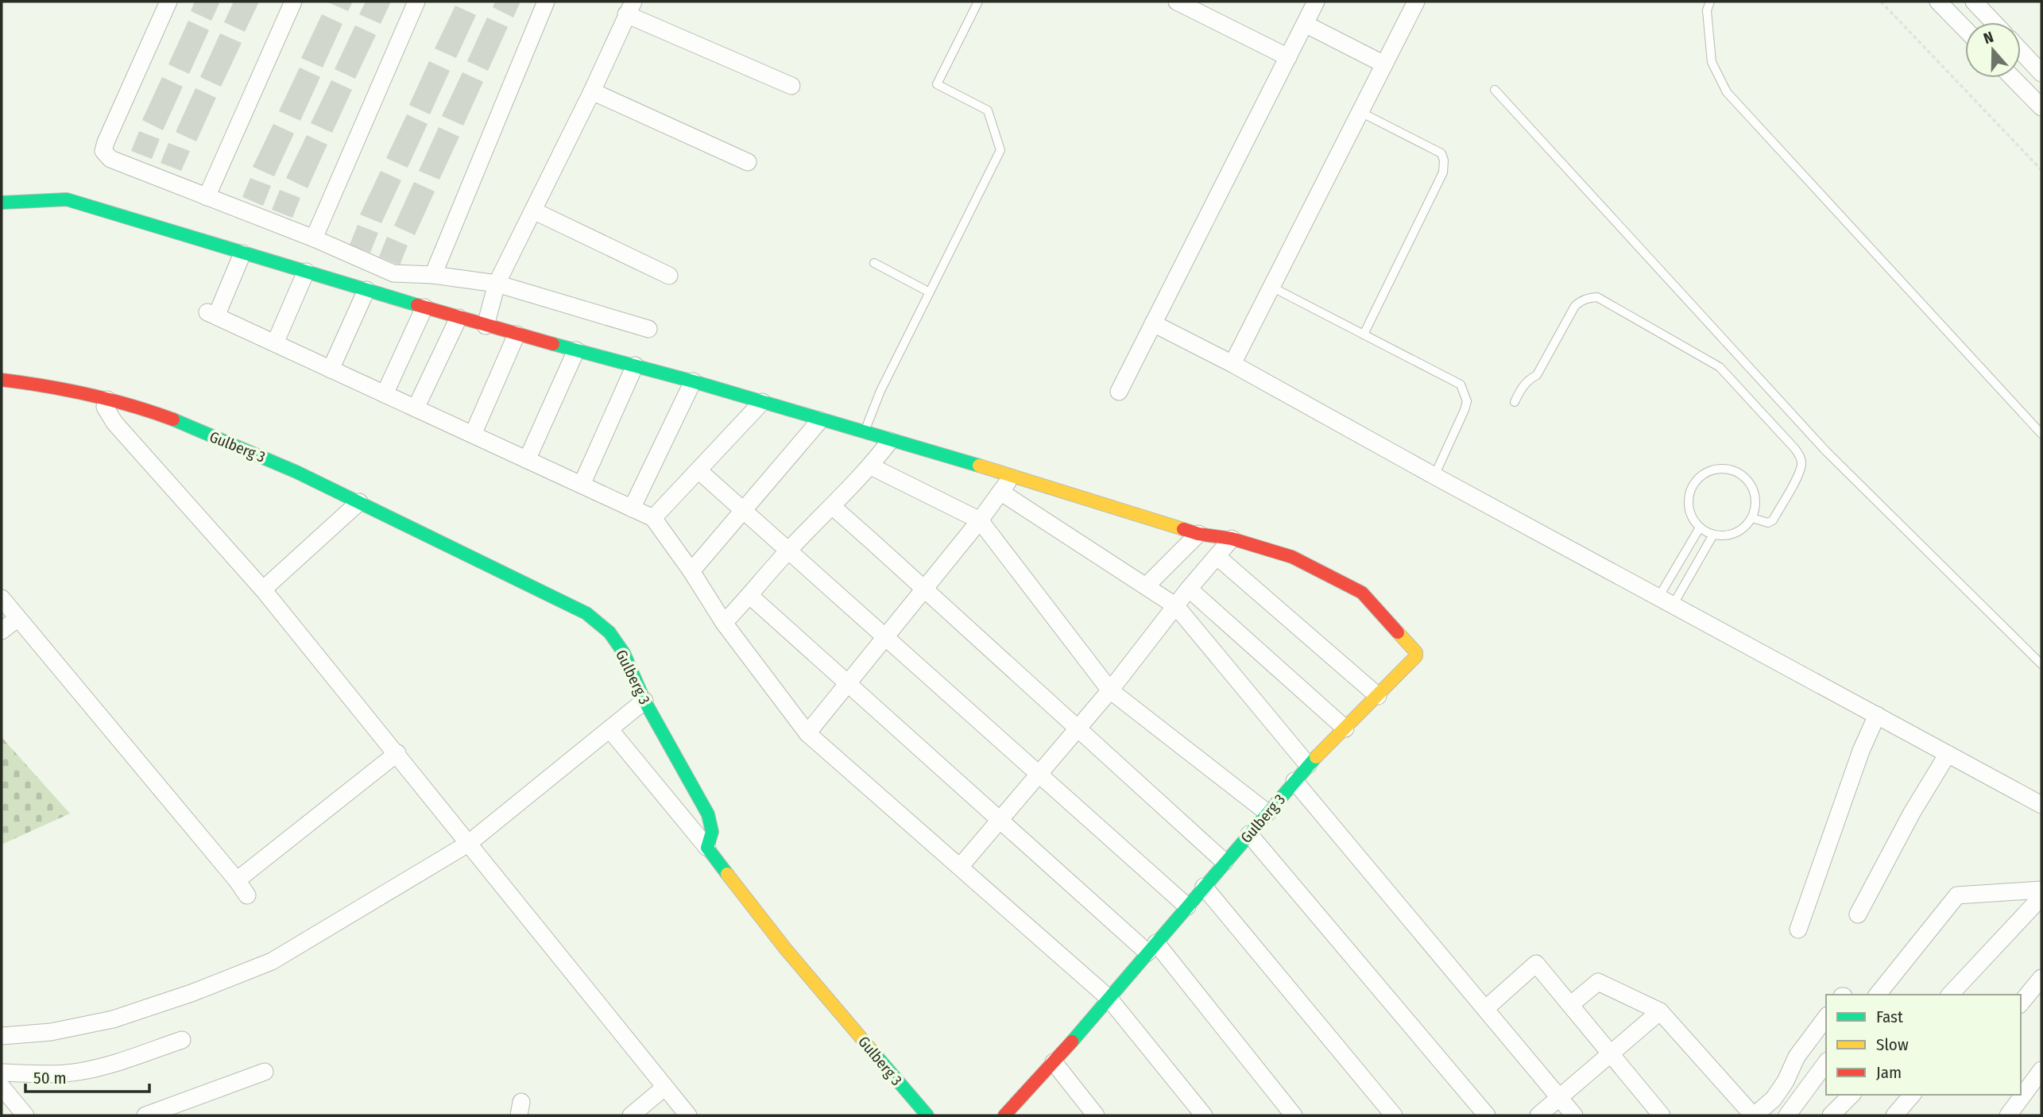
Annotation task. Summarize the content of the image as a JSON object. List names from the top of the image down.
{
  "streets": {
    "street": ["Gulberg 3"]
  },
  "legend": ["Fast", "Slow", "Jam"],
  "scale_bar": "50 m",
  "north": "top"
}
